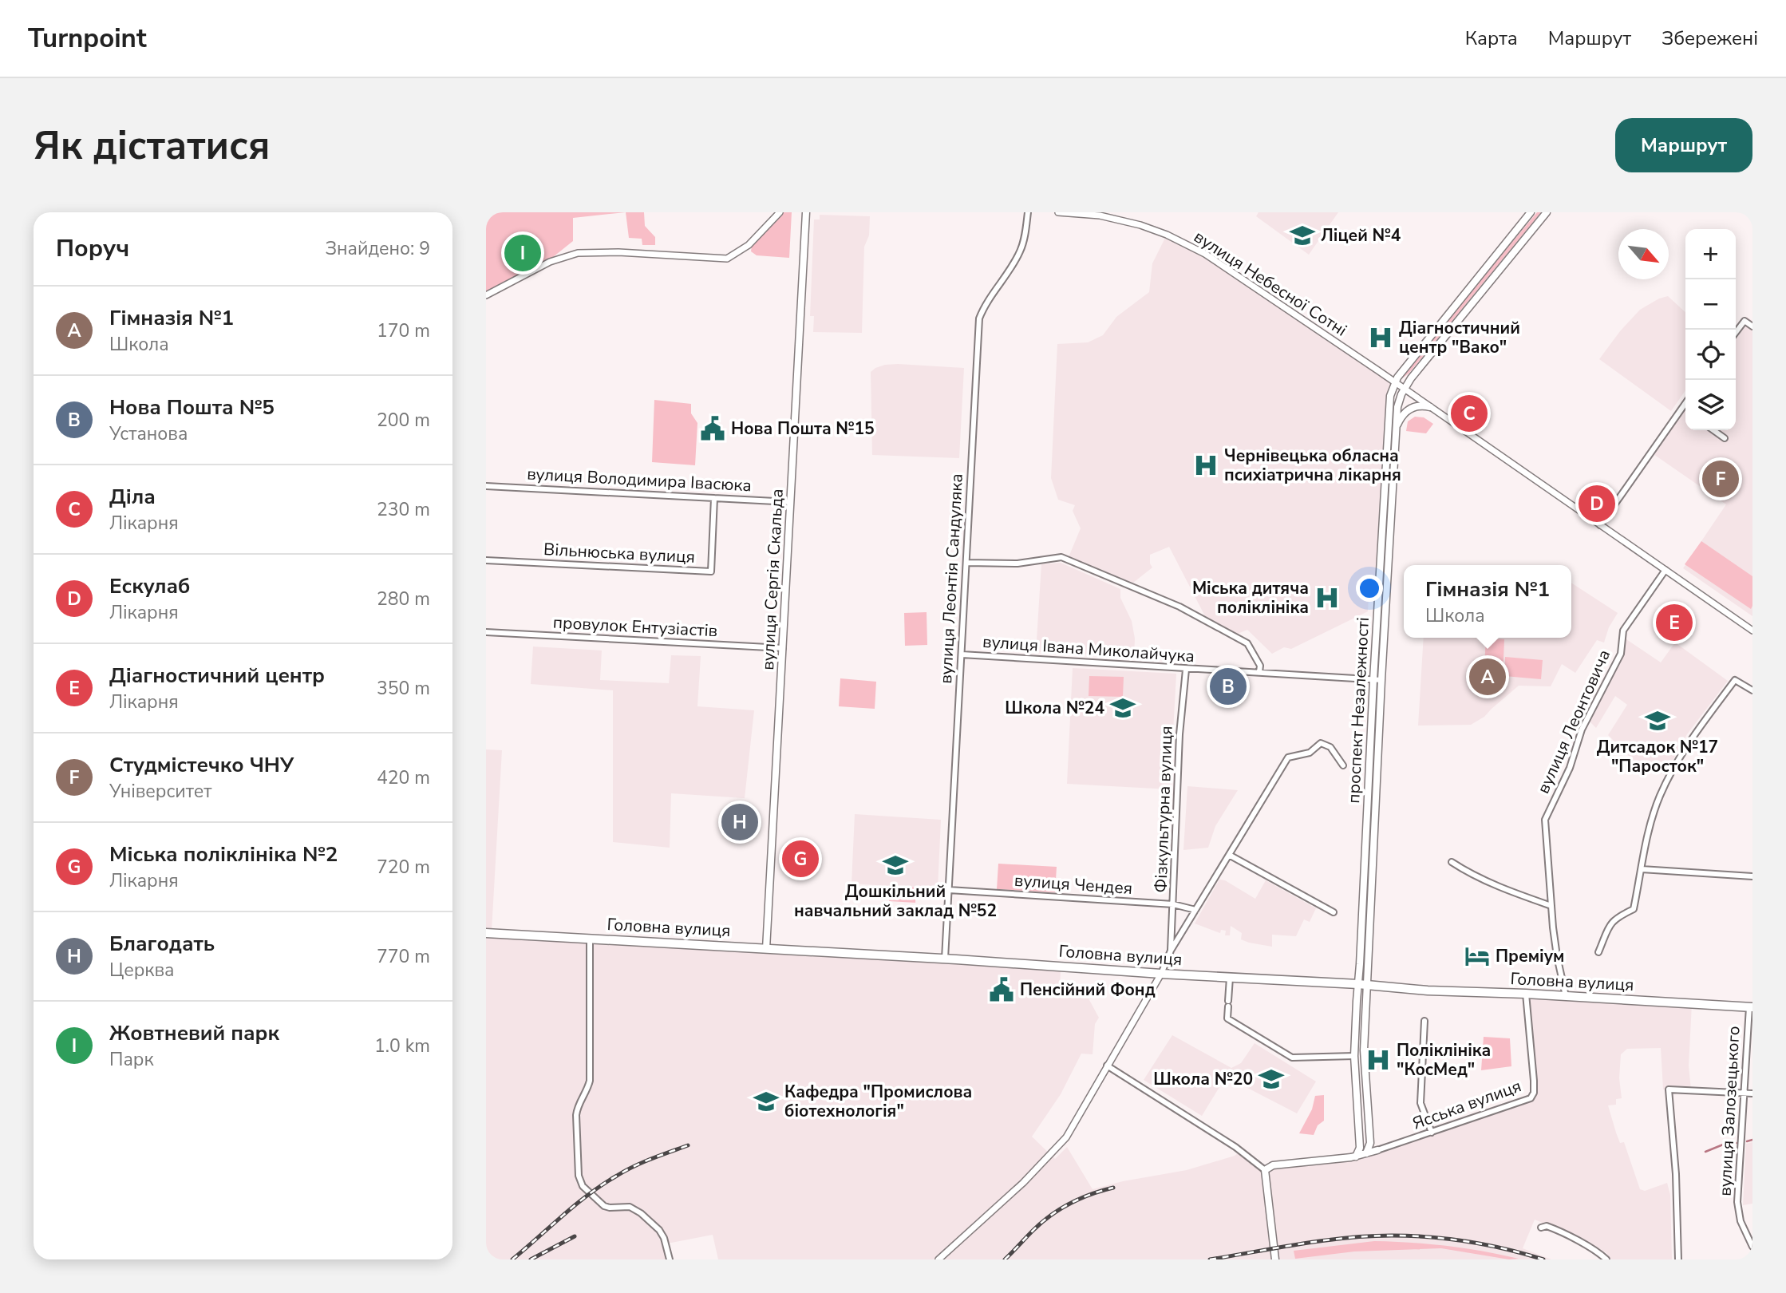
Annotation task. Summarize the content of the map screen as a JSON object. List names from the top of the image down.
{
  "streets": {
    "main road": ["вулиця Сергія Скальда", "проспект Незалежності", "Головна вулиця"],
    "street": [
      "вулиця Небесної Сотні",
      "вулиця Володимира Івасюка",
      "Вільнюська вулиця",
      "вулиця Леонтія Сандуляка",
      "провулок Ентузіастів",
      "вулиця Івана Миколайчука",
      "вулиця Леонтовича",
      "Фізкультурна вулиця",
      "вулиця Чендея",
      "Ясська вулиця",
      "вулиця Залозецького"
    ]
  },
  "crossings": [
    ["вулиця Небесної Сотні", "проспект Незалежності"],
    ["вулиця Небесної Сотні", "вулиця Леонтовича"],
    ["вулиця Володимира Івасюка", "Вільнюська вулиця"],
    ["вулиця Володимира Івасюка", "вулиця Сергія Скальда"],
    ["вулиця Леонтія Сандуляка", "вулиця Івана Миколайчука"],
    ["вулиця Леонтія Сандуляка", "вулиця Чендея"],
    ["вулиця Леонтія Сандуляка", "Головна вулиця"],
    ["вулиця Сергія Скальда", "провулок Ентузіастів"],
    ["вулиця Сергія Скальда", "Головна вулиця"],
    ["вулиця Івана Миколайчука", "проспект Незалежності"],
    ["вулиця Івана Миколайчука", "Фізкультурна вулиця"],
    ["проспект Незалежності", "Головна вулиця"],
    ["вулиця Леонтовича", "Головна вулиця"],
    ["Фізкультурна вулиця", "вулиця Чендея"],
    ["Головна вулиця", "Ясська вулиця"],
    ["Головна вулиця", "вулиця Залозецького"]
  ],
  "places": {
    "school or university": [
      "Ліцей №4",
      "Школа №24",
      "Дитсадок №17 \"Паросток\"",
      "Дошкільний навчальний заклад №52",
      "Школа №20",
      "Кафедра \"Промислова біотехнологія\""
    ],
    "hospital": [
      "Діагностичний центр \"Вако\"",
      "Чернівецька обласна психіатрична лікарня",
      "Міська дитяча поліклініка",
      "Поліклініка \"КосМед\""
    ],
    "public building": ["Нова Пошта №15", "Пенсійний Фонд"],
    "hotel": ["Преміум"]
  },
  "north": "bottom right",
  "page": {
    "header": "Turnpoint",
    "nav": ["Карта", "Маршрут", "Збережені"],
    "buttons": "Маршрут",
    "title": "Як дістатися",
    "heading": ["Поруч", "Знайдено: 9"],
    "map_buttons": ["+", "−"],
    "pins": [
      "I",
      "C",
      "F",
      "D",
      "E",
      "A",
      "B",
      "H",
      "G"
    ],
    "list": [
      {
        "mark": "A",
        "name": "Гімназія №1",
        "note": "Школа",
        "value": "170 m"
      },
      {
        "mark": "B",
        "name": "Нова Пошта №5",
        "note": "Установа",
        "value": "200 m"
      },
      {
        "mark": "C",
        "name": "Діла",
        "note": "Лікарня",
        "value": "230 m"
      },
      {
        "mark": "D",
        "name": "Ескулаб",
        "note": "Лікарня",
        "value": "280 m"
      },
      {
        "mark": "E",
        "name": "Діагностичний центр",
        "note": "Лікарня",
        "value": "350 m"
      },
      {
        "mark": "F",
        "name": "Студмістечко ЧНУ",
        "note": "Університет",
        "value": "420 m"
      },
      {
        "mark": "G",
        "name": "Міська поліклініка №2",
        "note": "Лікарня",
        "value": "720 m"
      },
      {
        "mark": "H",
        "name": "Благодать",
        "note": "Церква",
        "value": "770 m"
      },
      {
        "mark": "I",
        "name": "Жовтневий парк",
        "note": "Парк",
        "value": "1.0 km"
      }
    ],
    "popup": ["Гімназія №1", "Школа"]
  }
}
